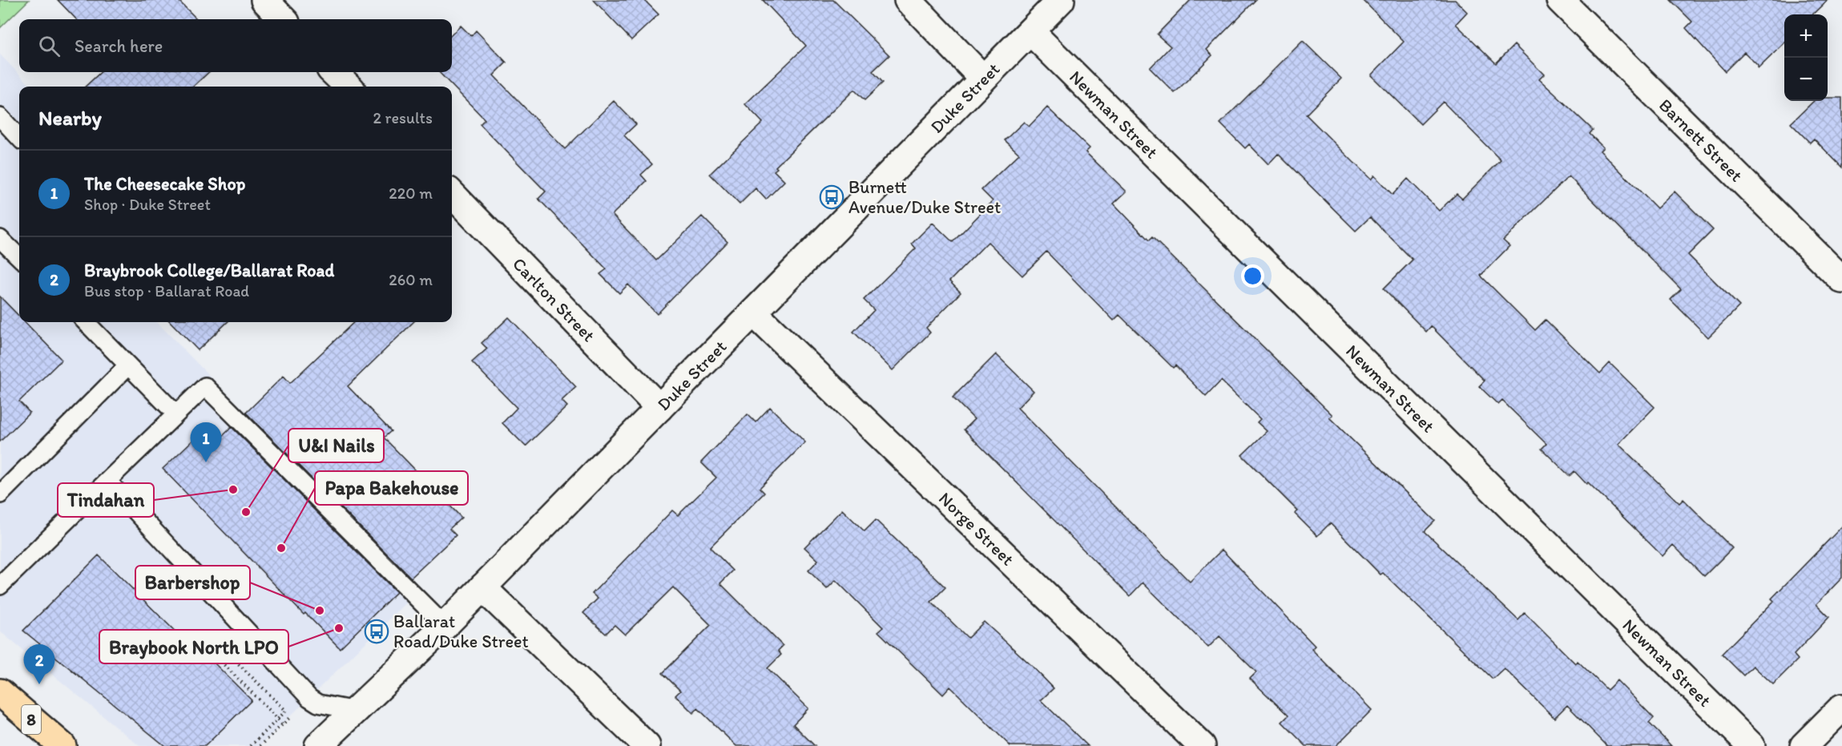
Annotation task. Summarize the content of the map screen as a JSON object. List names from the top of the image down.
{
  "streets": {
    "highway": ["8"],
    "street": [
      "Duke Street",
      "Newman Street",
      "Barnett Street",
      "Carlton Street",
      "Norge Street"
    ]
  },
  "crossings": [
    ["Duke Street", "Newman Street"],
    ["Duke Street", "Carlton Street"],
    ["Duke Street", "Norge Street"]
  ],
  "places": {
    "bus stop": ["Burnett Avenue/Duke Street", "Ballarat Road/Duke Street"],
    "other": [
      "Tindahan",
      "U&I Nails",
      "Papa Bakehouse",
      "Barbershop",
      "Braybook North LPO"
    ]
  },
  "page": {
    "map_buttons": ["+", "−"],
    "search": "Search here",
    "heading": ["Nearby", "2 results"],
    "list": [
      {
        "mark": "1",
        "name": "The Cheesecake Shop",
        "note": "Shop · Duke Street",
        "value": "220 m"
      },
      {
        "mark": "2",
        "name": "Braybrook College/Ballarat Road",
        "note": "Bus stop · Ballarat Road",
        "value": "260 m"
      }
    ],
    "pins": ["1", "2"]
  }
}
